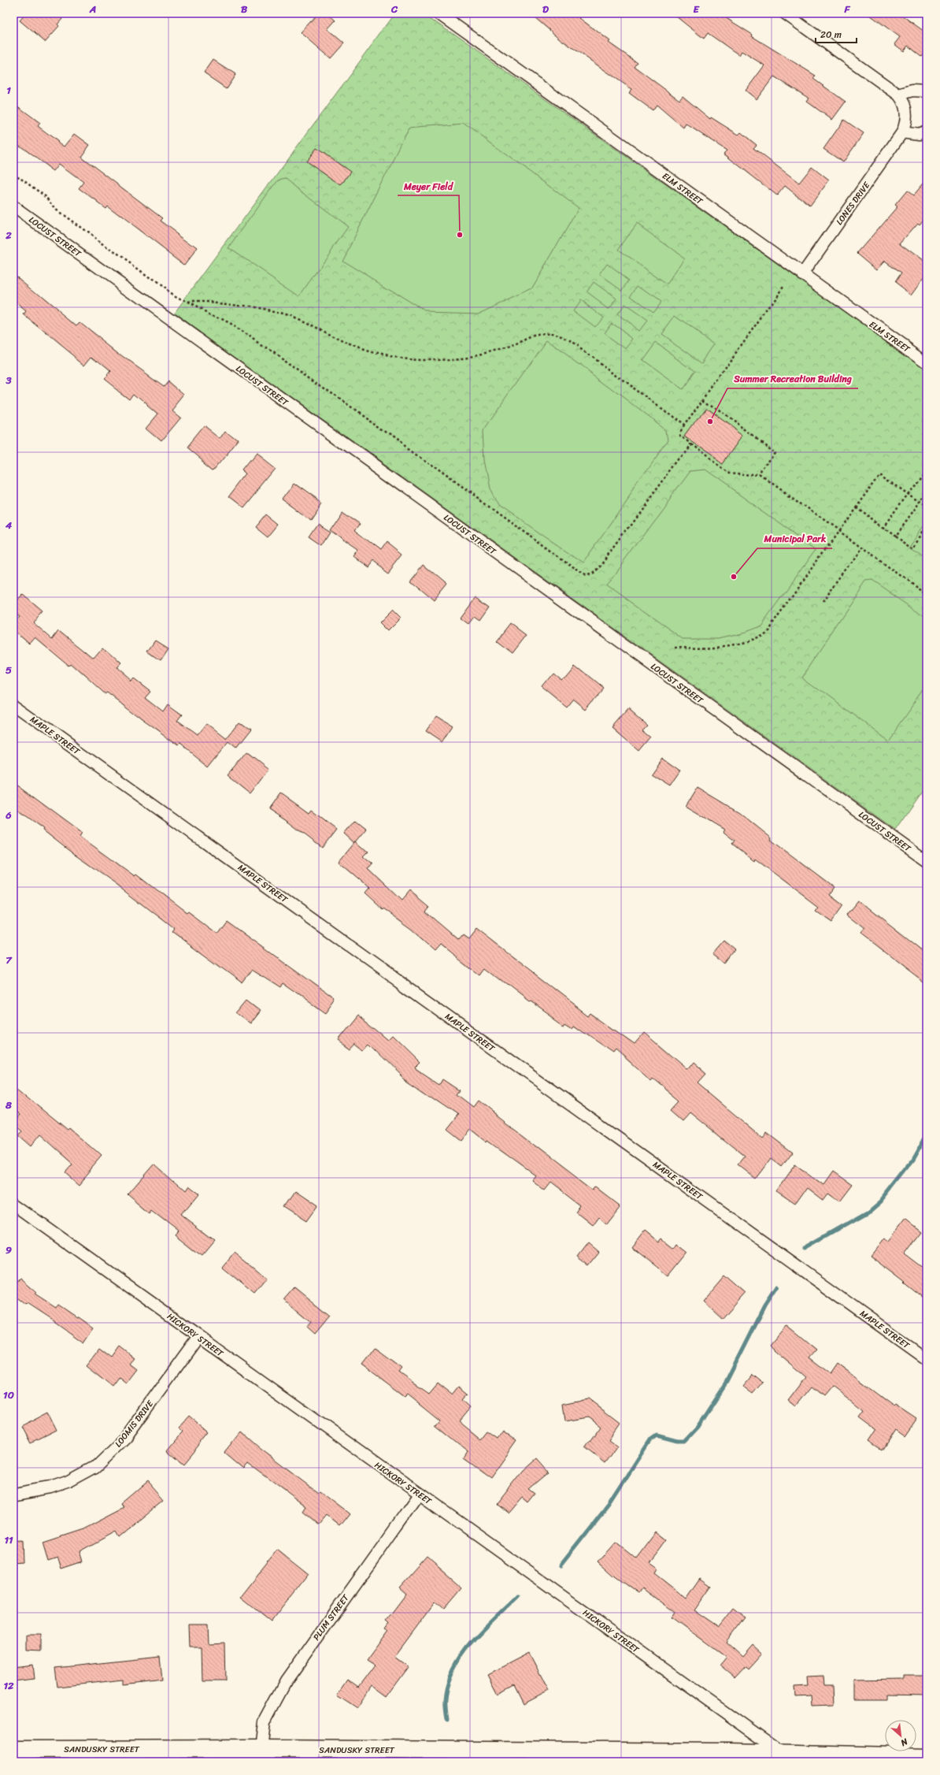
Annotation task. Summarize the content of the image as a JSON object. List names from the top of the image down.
{
  "streets": {
    "main road": ["SANDUSKY STREET"],
    "street": [
      "ELM STREET",
      "LONES DRIVE",
      "LOCUST STREET",
      "MAPLE STREET",
      "HICKORY STREET",
      "LOOMIS DRIVE",
      "PLUM STREET"
    ]
  },
  "crossings": [
    ["ELM STREET", "LONES DRIVE"],
    ["HICKORY STREET", "LOOMIS DRIVE"],
    ["HICKORY STREET", "PLUM STREET"],
    ["HICKORY STREET", "SANDUSKY STREET"],
    ["PLUM STREET", "SANDUSKY STREET"]
  ],
  "places": ["Meyer Field", "Summer Recreation Building", "Municipal Park"],
  "scale_bar": "20 m",
  "north": "bottom right",
  "grid": {
    "columns": [
      "A",
      "B",
      "C",
      "D",
      "E",
      "F"
    ],
    "rows": [
      "1",
      "2",
      "3",
      "4",
      "5",
      "6",
      "7",
      "8",
      "9",
      "10",
      "11",
      "12"
    ]
  }
}
